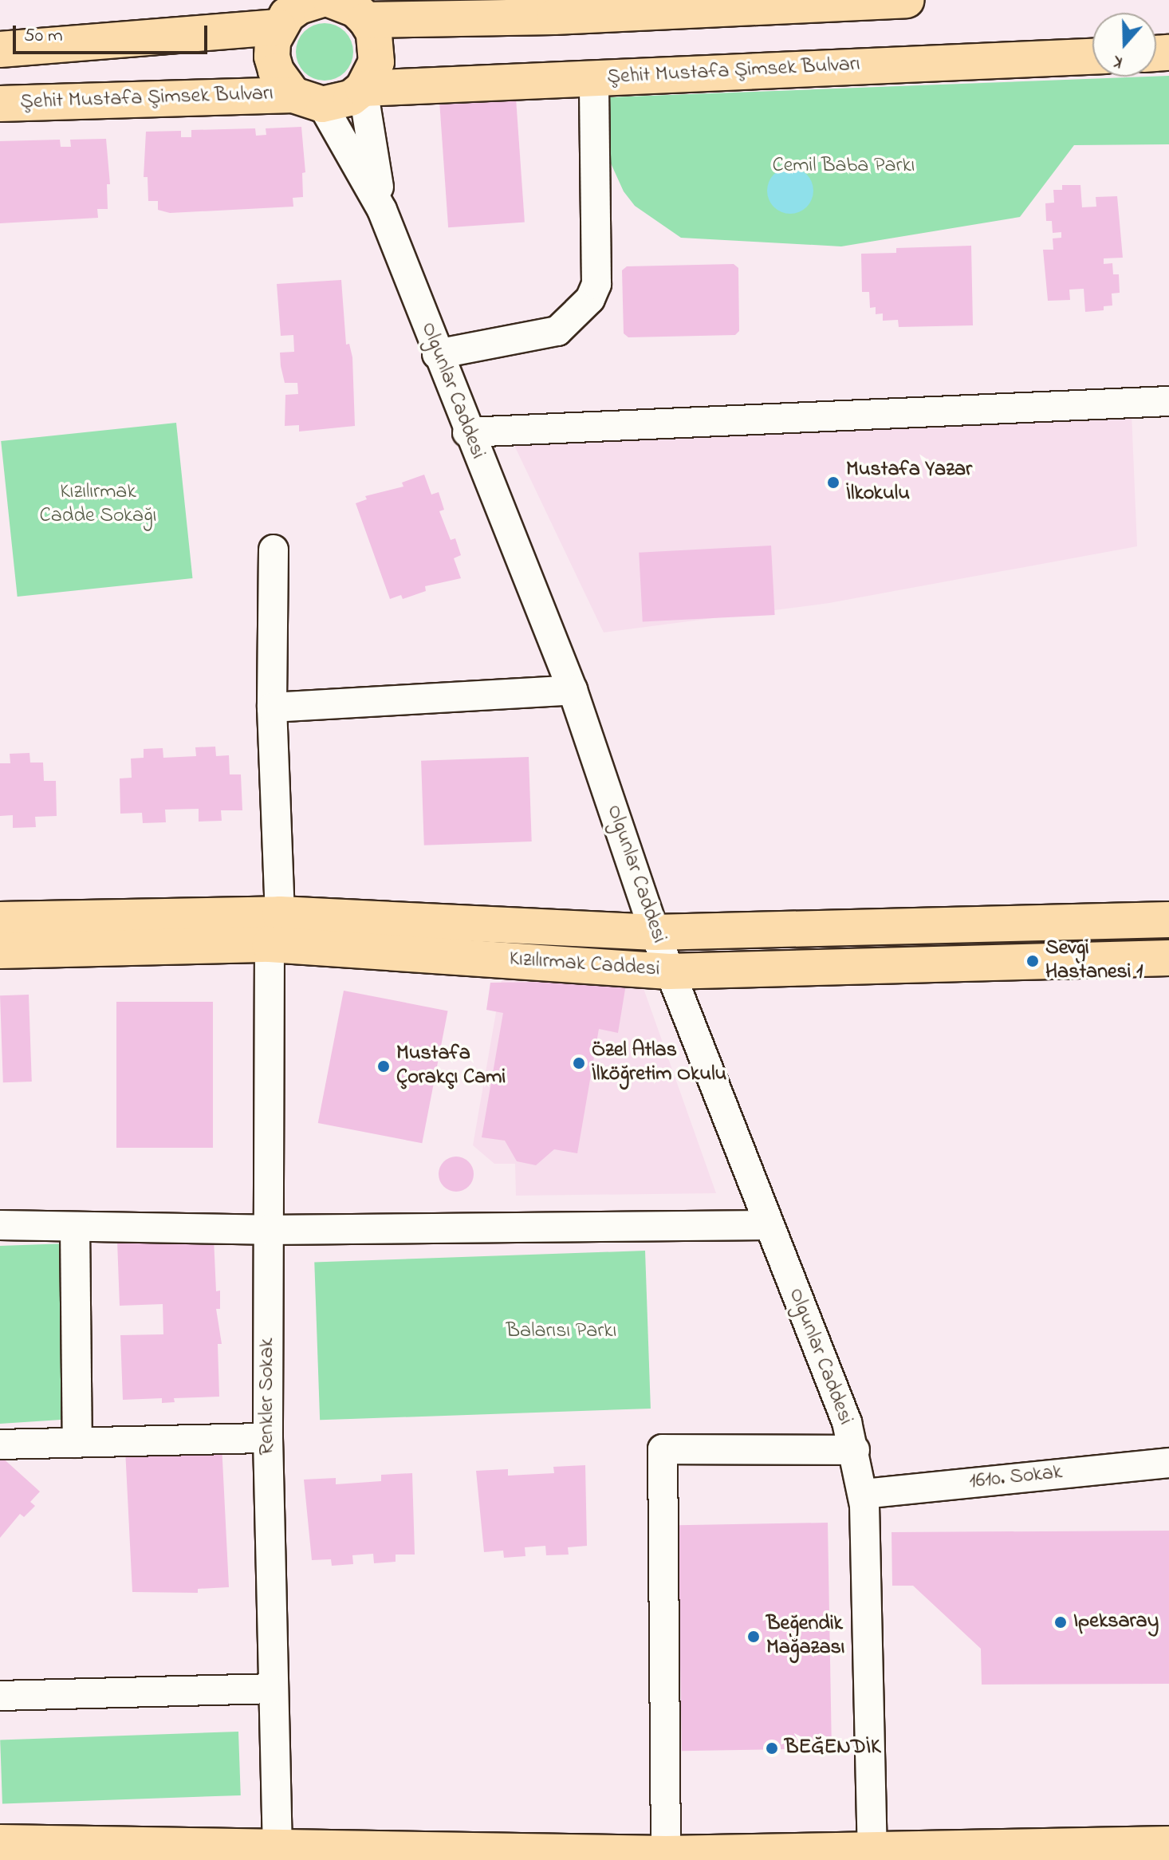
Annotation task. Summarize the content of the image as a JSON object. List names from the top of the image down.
{
  "streets": {
    "main road": ["Şehit Mustafa Şimsek Bulvarı", "Kızılırmak Caddesi"],
    "street": ["Olgunlar Caddesi", "Renkler Sokak", "1610. Sokak"]
  },
  "crossings": [
    ["Olgunlar Caddesi", "Kızılırmak Caddesi"],
    ["Olgunlar Caddesi", "1610. Sokak"],
    ["Kızılırmak Caddesi", "Renkler Sokak"]
  ],
  "parks": ["Cemil Baba Parkı", "Kızılırmak Cadde Sokağı", "Balarısı Parkı"],
  "places": [
    "Mustafa Yazar İlkokulu",
    "Sevgi Hastanesi 1",
    "Özel Atlas İlköğretim Okulu",
    "Mustafa Çorakçı Cami",
    "Ipeksaray",
    "Beğendik Mağazası",
    "BEĞENDİK"
  ],
  "scale_bar": "50 m",
  "north": "bottom"
}
